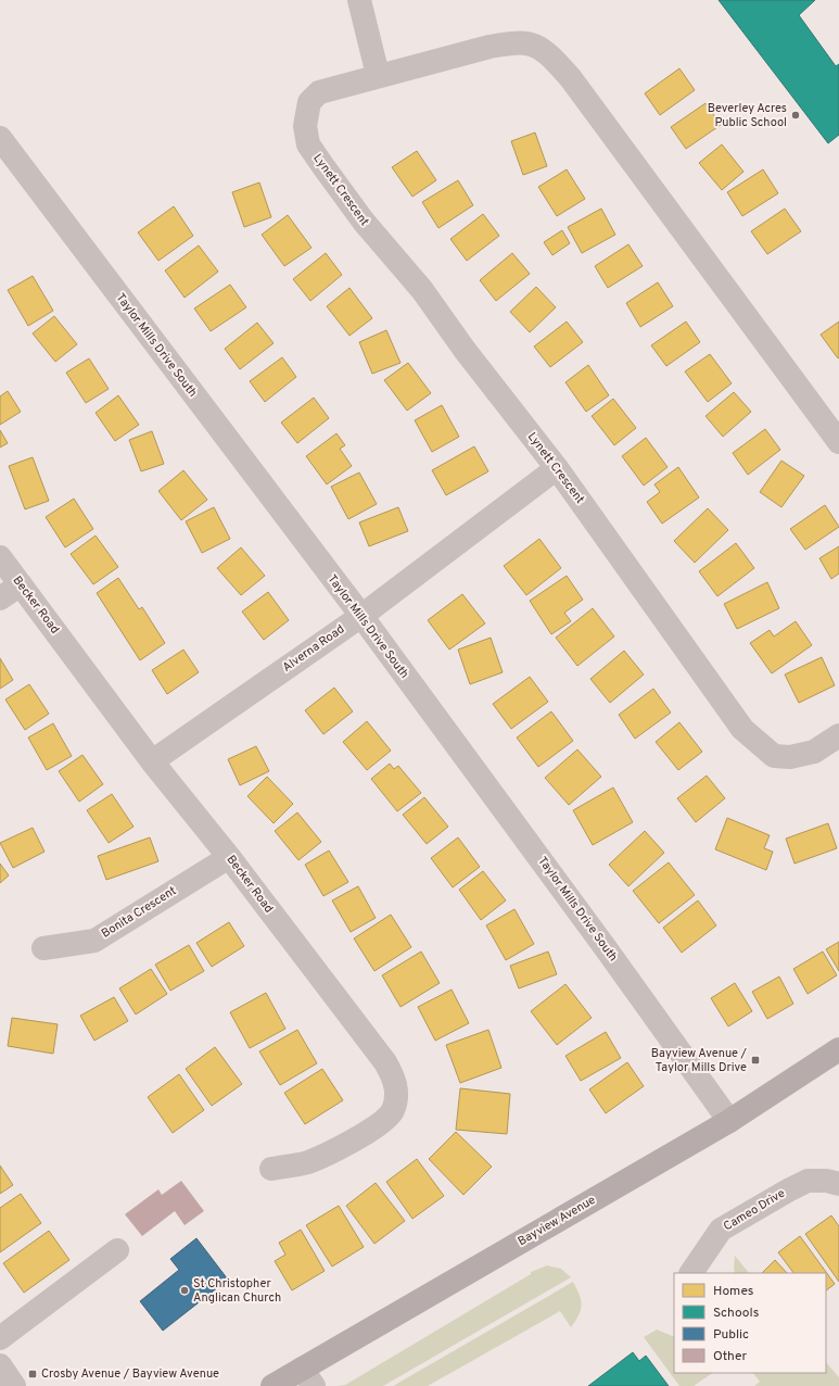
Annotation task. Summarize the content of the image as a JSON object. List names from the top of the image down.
{
  "streets": {
    "main road": ["Bayview Avenue"],
    "street": [
      "Lynett Crescent",
      "Taylor Mills Drive South",
      "Becker Road",
      "Alverna Road",
      "Bonita Crescent",
      "Cameo Drive"
    ]
  },
  "crossings": [
    ["Lynett Crescent", "Alverna Road"],
    ["Taylor Mills Drive South", "Alverna Road"],
    ["Taylor Mills Drive South", "Bayview Avenue"],
    ["Becker Road", "Alverna Road"],
    ["Becker Road", "Bonita Crescent"]
  ],
  "places": {
    "other": ["Beverley Acres Public School", "St Christopher Anglican Church"],
    "transit": ["Bayview Avenue / Taylor Mills Drive", "Crosby Avenue / Bayview Avenue"]
  },
  "legend": [
    "Homes",
    "Schools",
    "Public",
    "Other"
  ]
}
